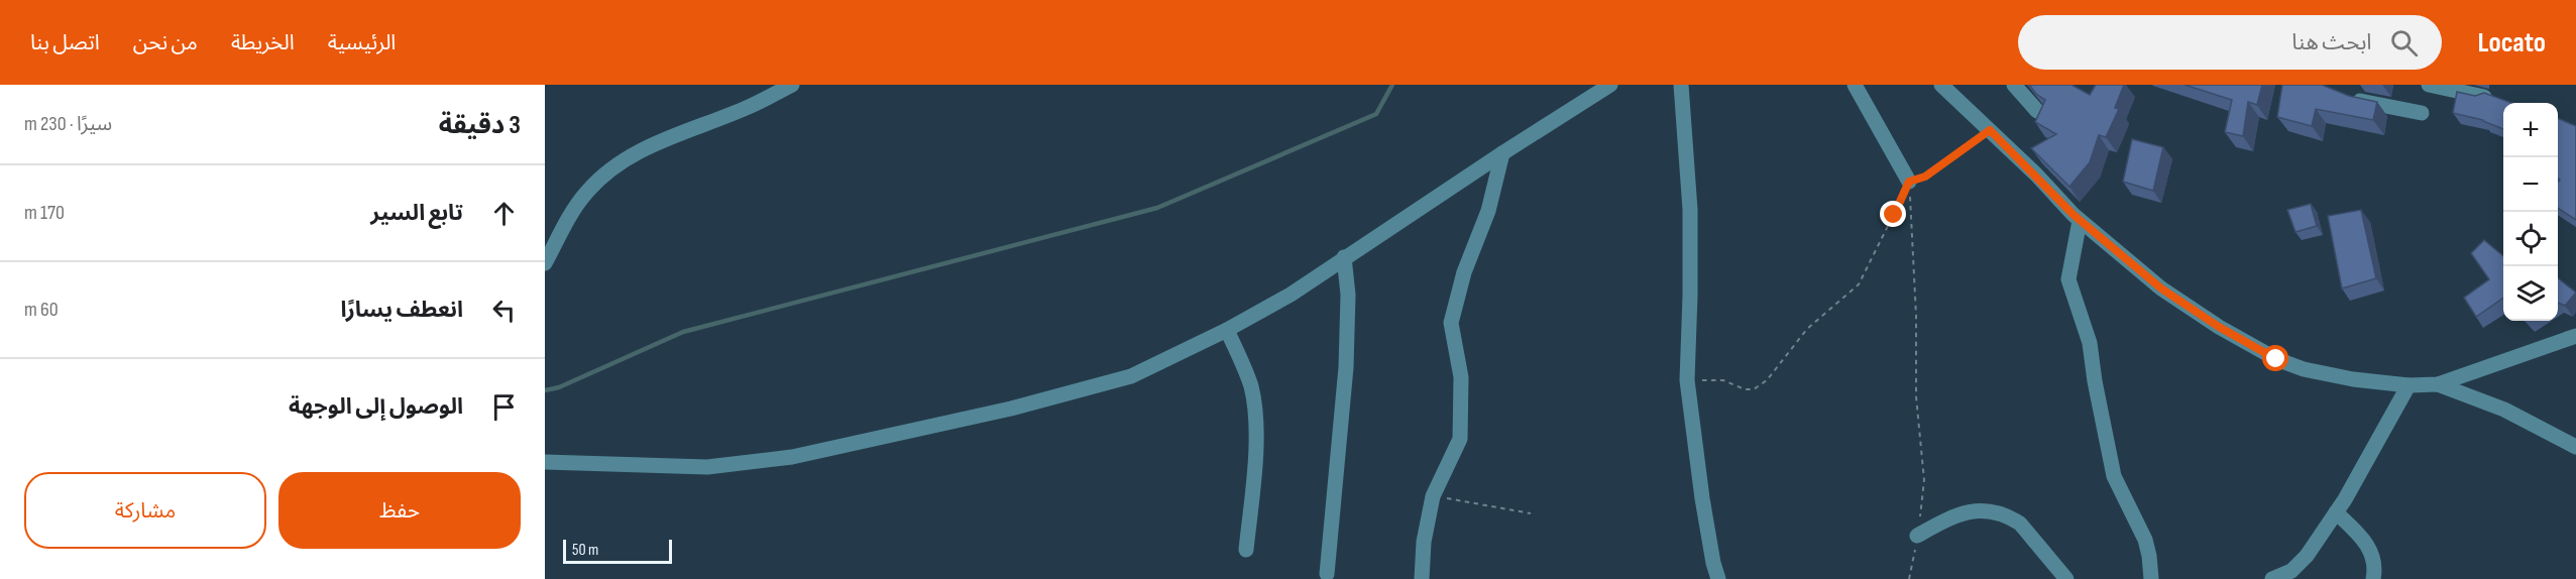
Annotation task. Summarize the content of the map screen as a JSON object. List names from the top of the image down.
{
  "scale_bar": "50 m",
  "page": {
    "header": "Locato",
    "search": "ابحث هنا",
    "nav": [
      "الرئيسية",
      "الخريطة",
      "من نحن",
      "اتصل بنا"
    ],
    "heading": ["3 دقيقة", "سيرًا · 230 m"],
    "map_buttons": ["+", "−"],
    "list": [
      ["تابع السير", "170 m"],
      ["انعطف يسارًا", "60 m"],
      "الوصول إلى الوجهة"
    ],
    "buttons": ["حفظ", "مشاركة"],
    "scale": "50 m"
  }
}
